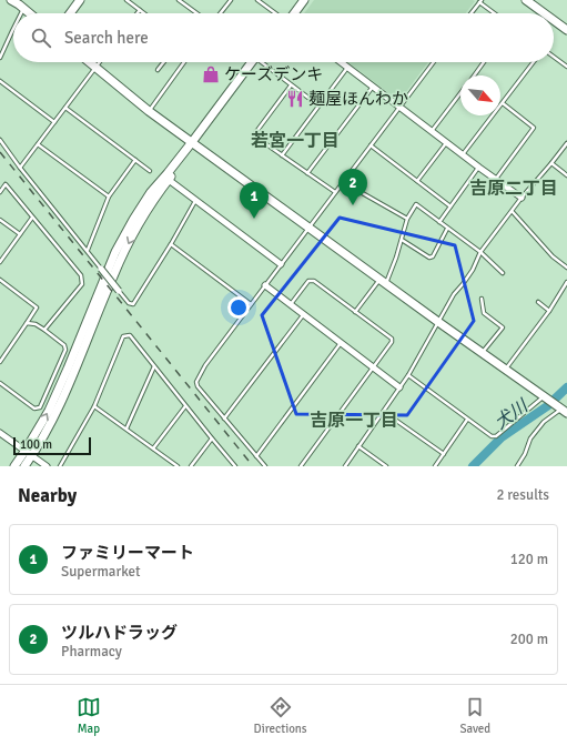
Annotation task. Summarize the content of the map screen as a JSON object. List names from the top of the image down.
{
  "districts": ["若宮一丁目", "吉原二丁目", "吉原一丁目"],
  "water": ["犬川"],
  "places": {
    "shop": ["ケーズデンキ"],
    "restaurant": ["麺屋ほんわか"]
  },
  "scale_bar": "100 m",
  "north": "bottom right",
  "page": {
    "search": "Search here",
    "pins": ["2", "1"],
    "scale": "100 m",
    "heading": ["Nearby", "2 results"],
    "list": [
      {
        "mark": "1",
        "name": "ファミリーマート",
        "note": "Supermarket",
        "value": "120 m"
      },
      {
        "mark": "2",
        "name": "ツルハドラッグ",
        "note": "Pharmacy",
        "value": "200 m"
      }
    ],
    "nav": ["Map", "Directions", "Saved"]
  }
}
